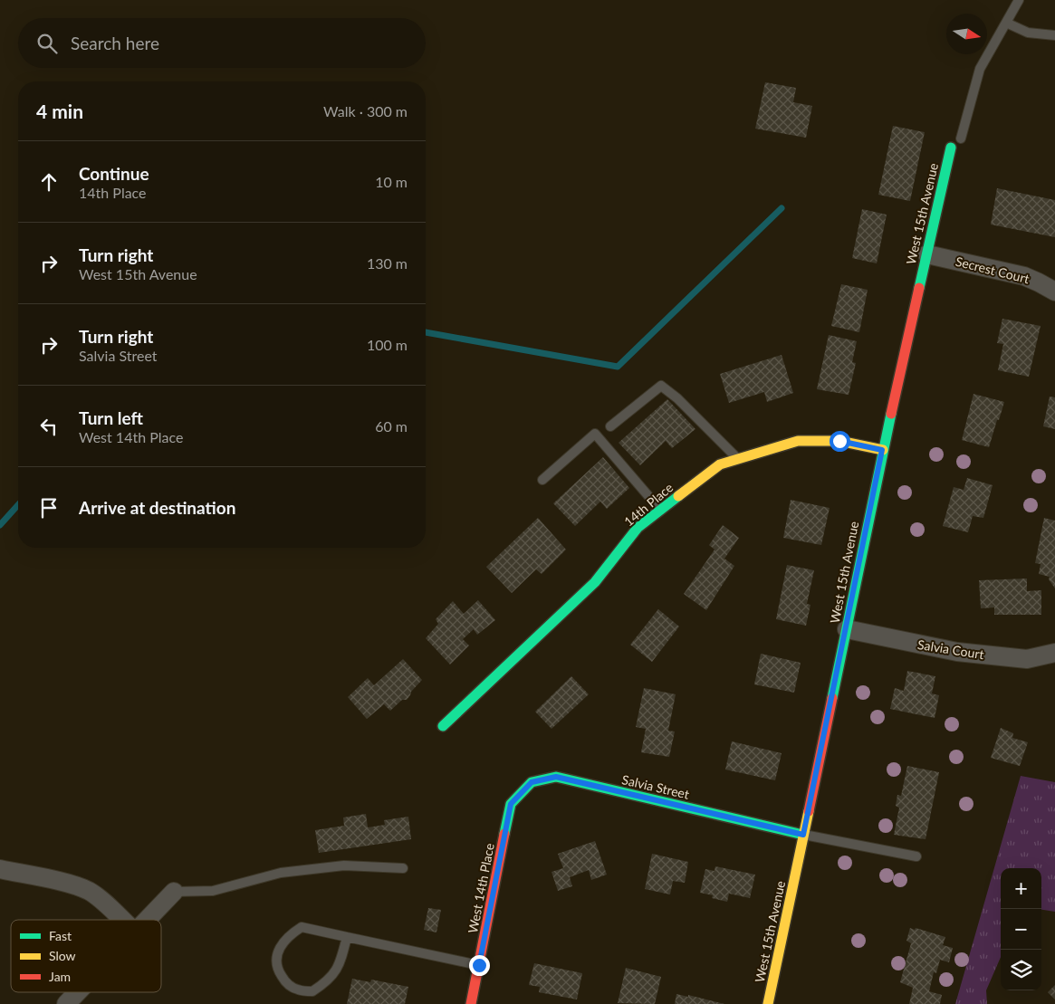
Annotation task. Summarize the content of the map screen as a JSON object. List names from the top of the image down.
{
  "streets": {
    "street": [
      "West 15th Avenue",
      "Secrest Court",
      "14th Place",
      "Salvia Court",
      "Salvia Street",
      "West 14th Place"
    ]
  },
  "crossings": [
    ["West 15th Avenue", "Secrest Court"],
    ["West 15th Avenue", "14th Place"],
    ["West 15th Avenue", "Salvia Court"],
    ["West 15th Avenue", "Salvia Street"],
    ["Salvia Street", "West 14th Place"]
  ],
  "legend": ["Fast", "Slow", "Jam"],
  "north": "right",
  "page": {
    "search": "Search here",
    "heading": ["4 min", "Walk · 300 m"],
    "list": [
      ["Continue", "14th Place", "10 m"],
      ["Turn right", "West 15th Avenue", "130 m"],
      ["Turn right", "Salvia Street", "100 m"],
      ["Turn left", "West 14th Place", "60 m"],
      "Arrive at destination"
    ],
    "map_buttons": ["+", "−"]
  }
}
